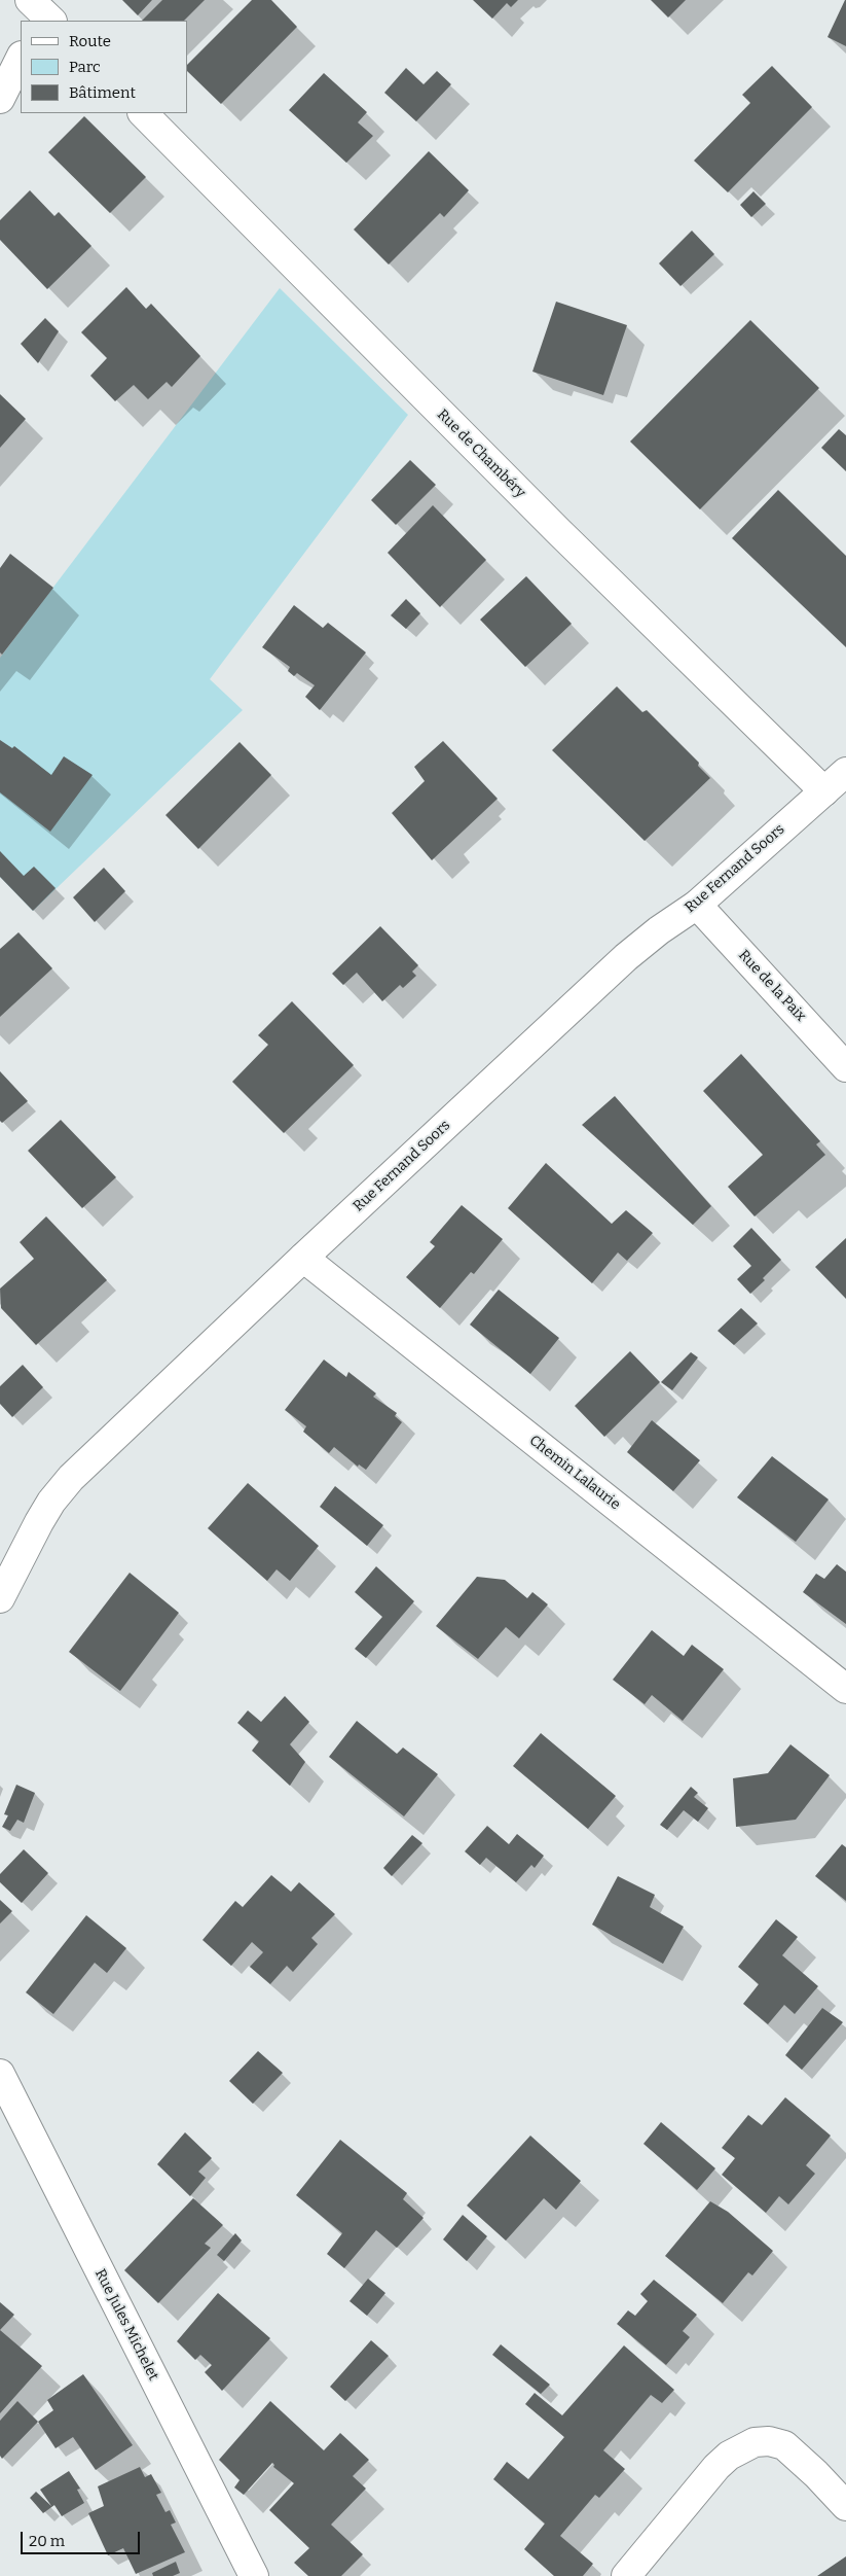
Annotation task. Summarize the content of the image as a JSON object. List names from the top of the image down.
{
  "streets": {
    "street": [
      "Rue de Chambéry",
      "Rue Fernand Soors",
      "Rue de la Paix",
      "Chemin Lalaurie",
      "Rue Jules Michelet"
    ]
  },
  "crossings": [
    ["Rue de Chambéry", "Rue Fernand Soors"],
    ["Rue Fernand Soors", "Rue de la Paix"],
    ["Rue Fernand Soors", "Chemin Lalaurie"]
  ],
  "legend": ["Route", "Parc", "Bâtiment"],
  "scale_bar": "20 m"
}
